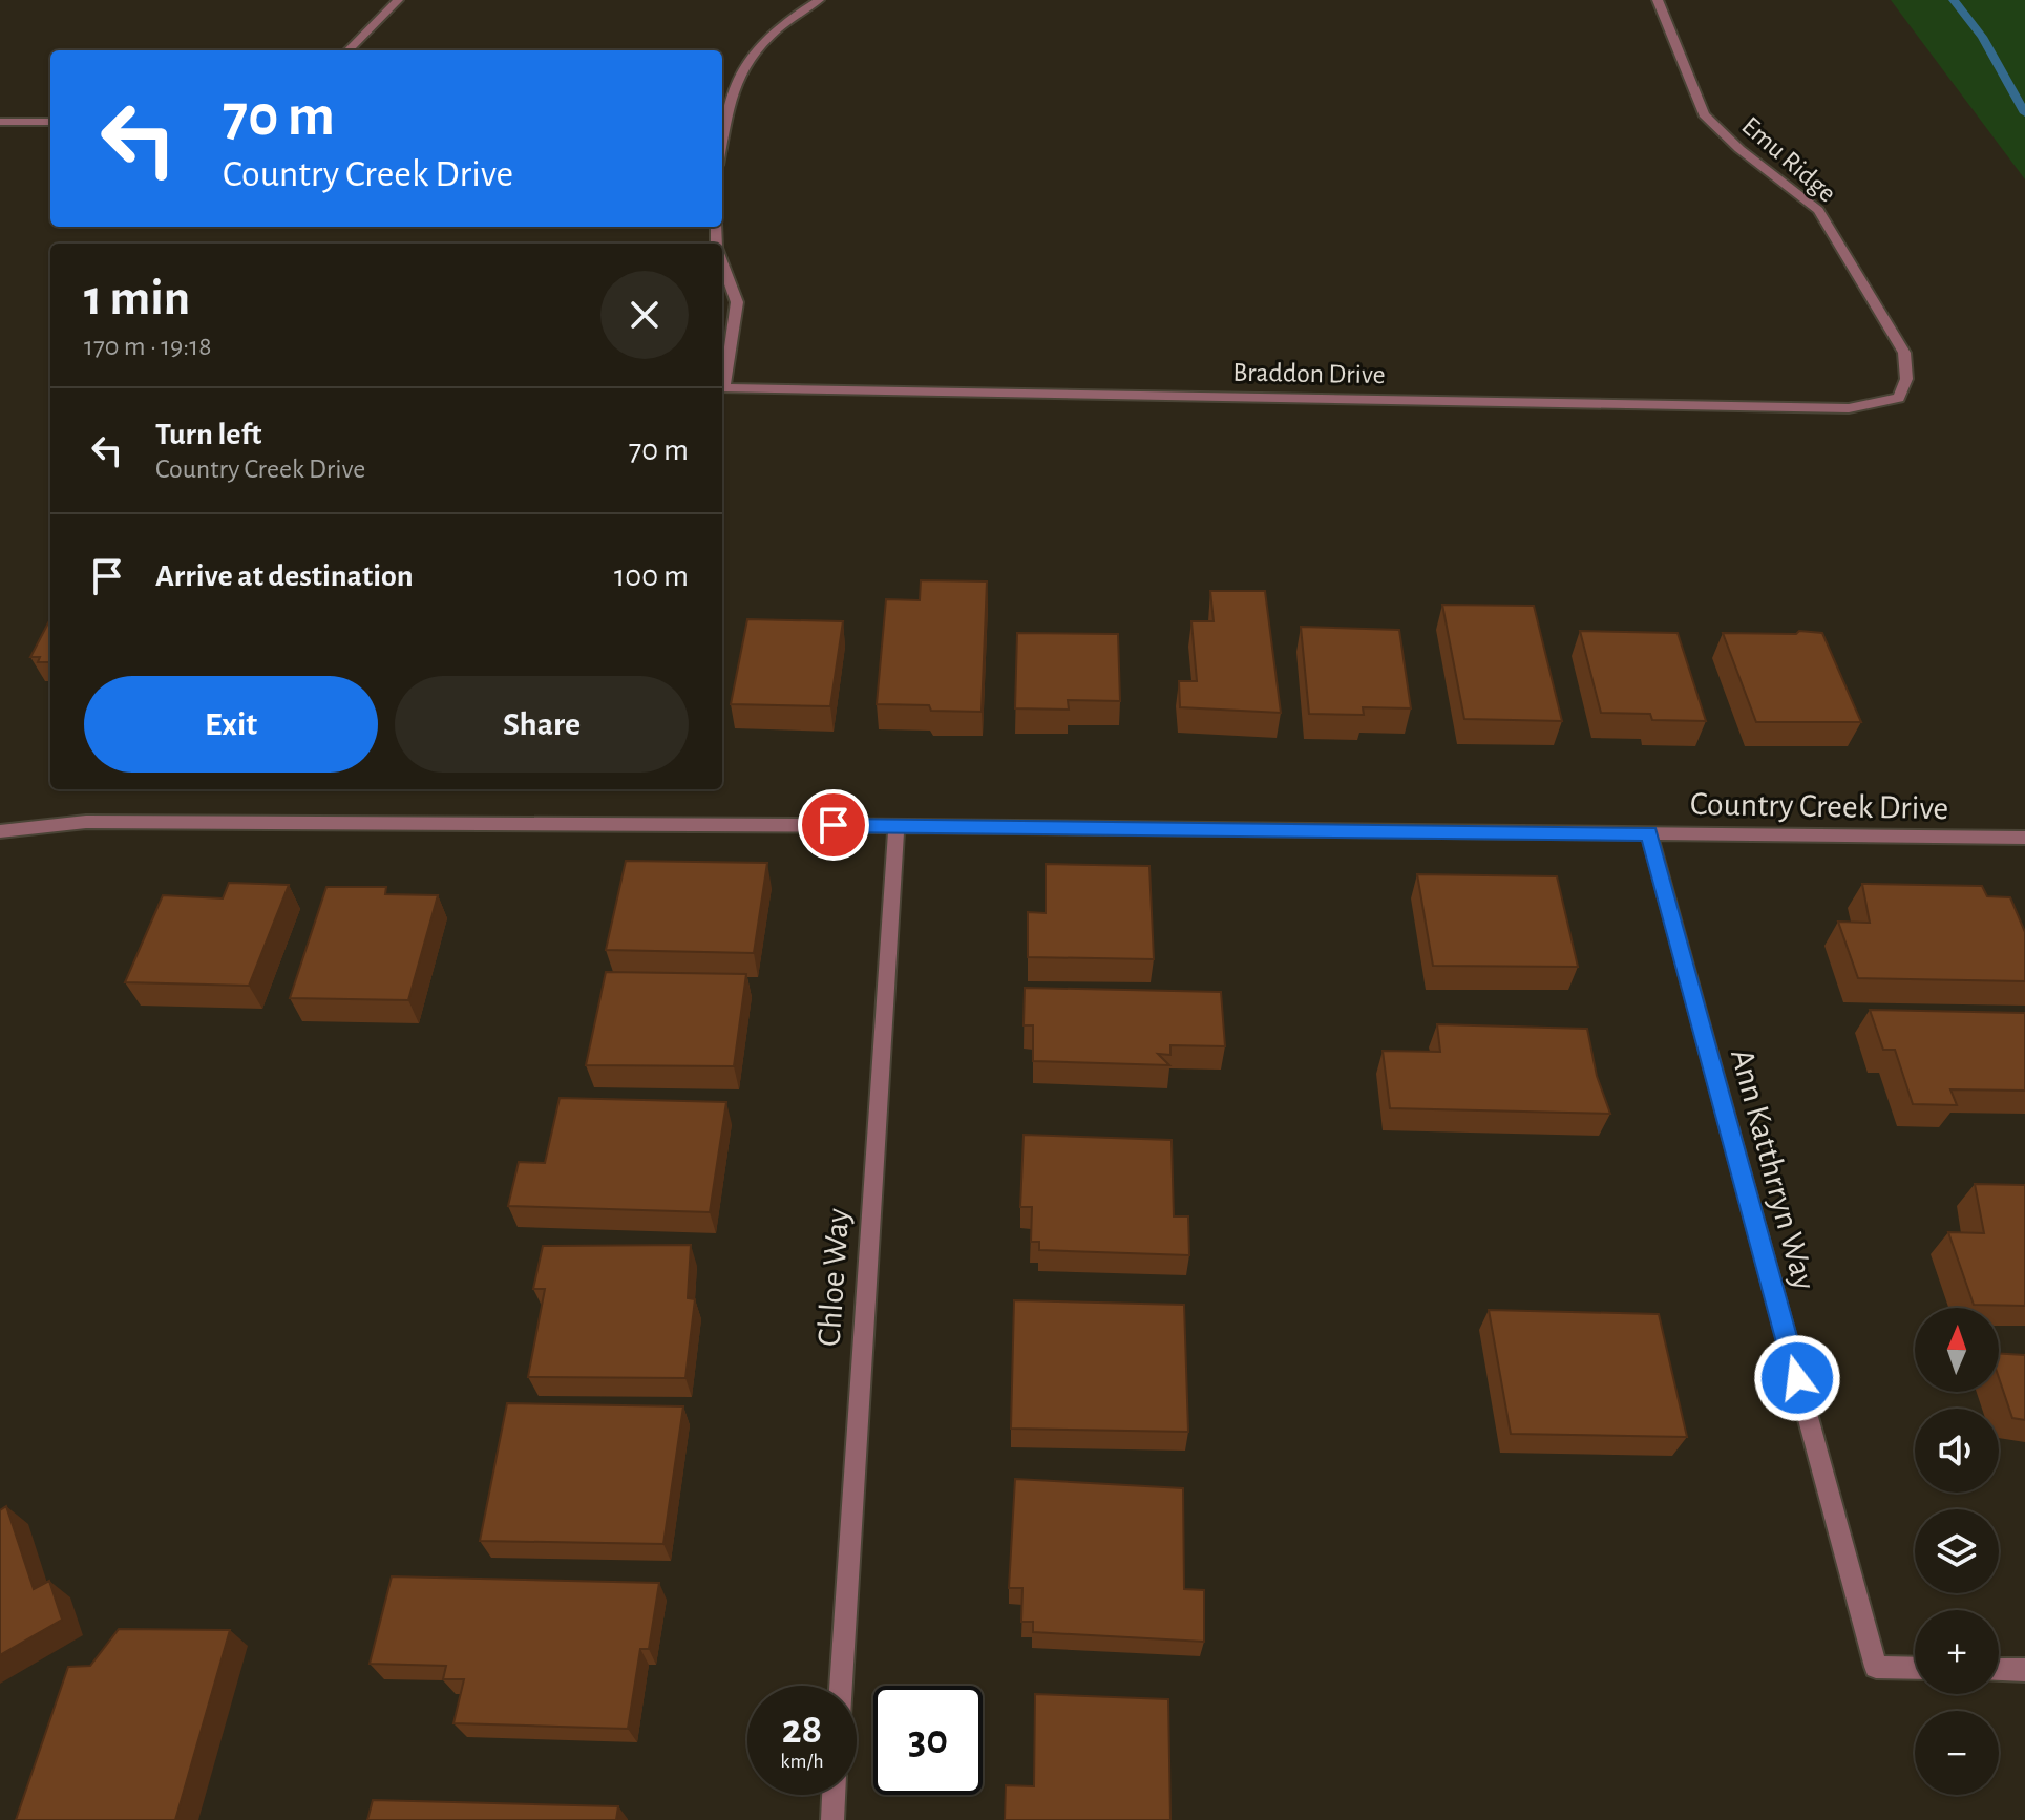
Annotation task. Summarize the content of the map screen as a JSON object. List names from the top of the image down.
{
  "streets": {
    "street": [
      "Emu Ridge",
      "Braddon Drive",
      "Country Creek Drive",
      "Ann Katthrryn Way",
      "Chloe Way"
    ]
  },
  "crossings": [
    ["Emu Ridge", "Braddon Drive"],
    ["Country Creek Drive", "Ann Katthrryn Way"],
    ["Country Creek Drive", "Chloe Way"]
  ],
  "north": "top",
  "page": {
    "turn": ["70 m", "Country Creek Drive"],
    "heading": ["1 min", "170 m · 19:18"],
    "list": [
      {
        "name": "Turn left",
        "note": "Country Creek Drive",
        "value": "70 m"
      },
      {
        "name": "Arrive at destination",
        "value": "100 m"
      }
    ],
    "buttons": ["Exit", "Share"],
    "map_buttons": ["+", "−"],
    "speed": "28 km/h",
    "limit": "30"
  }
}
